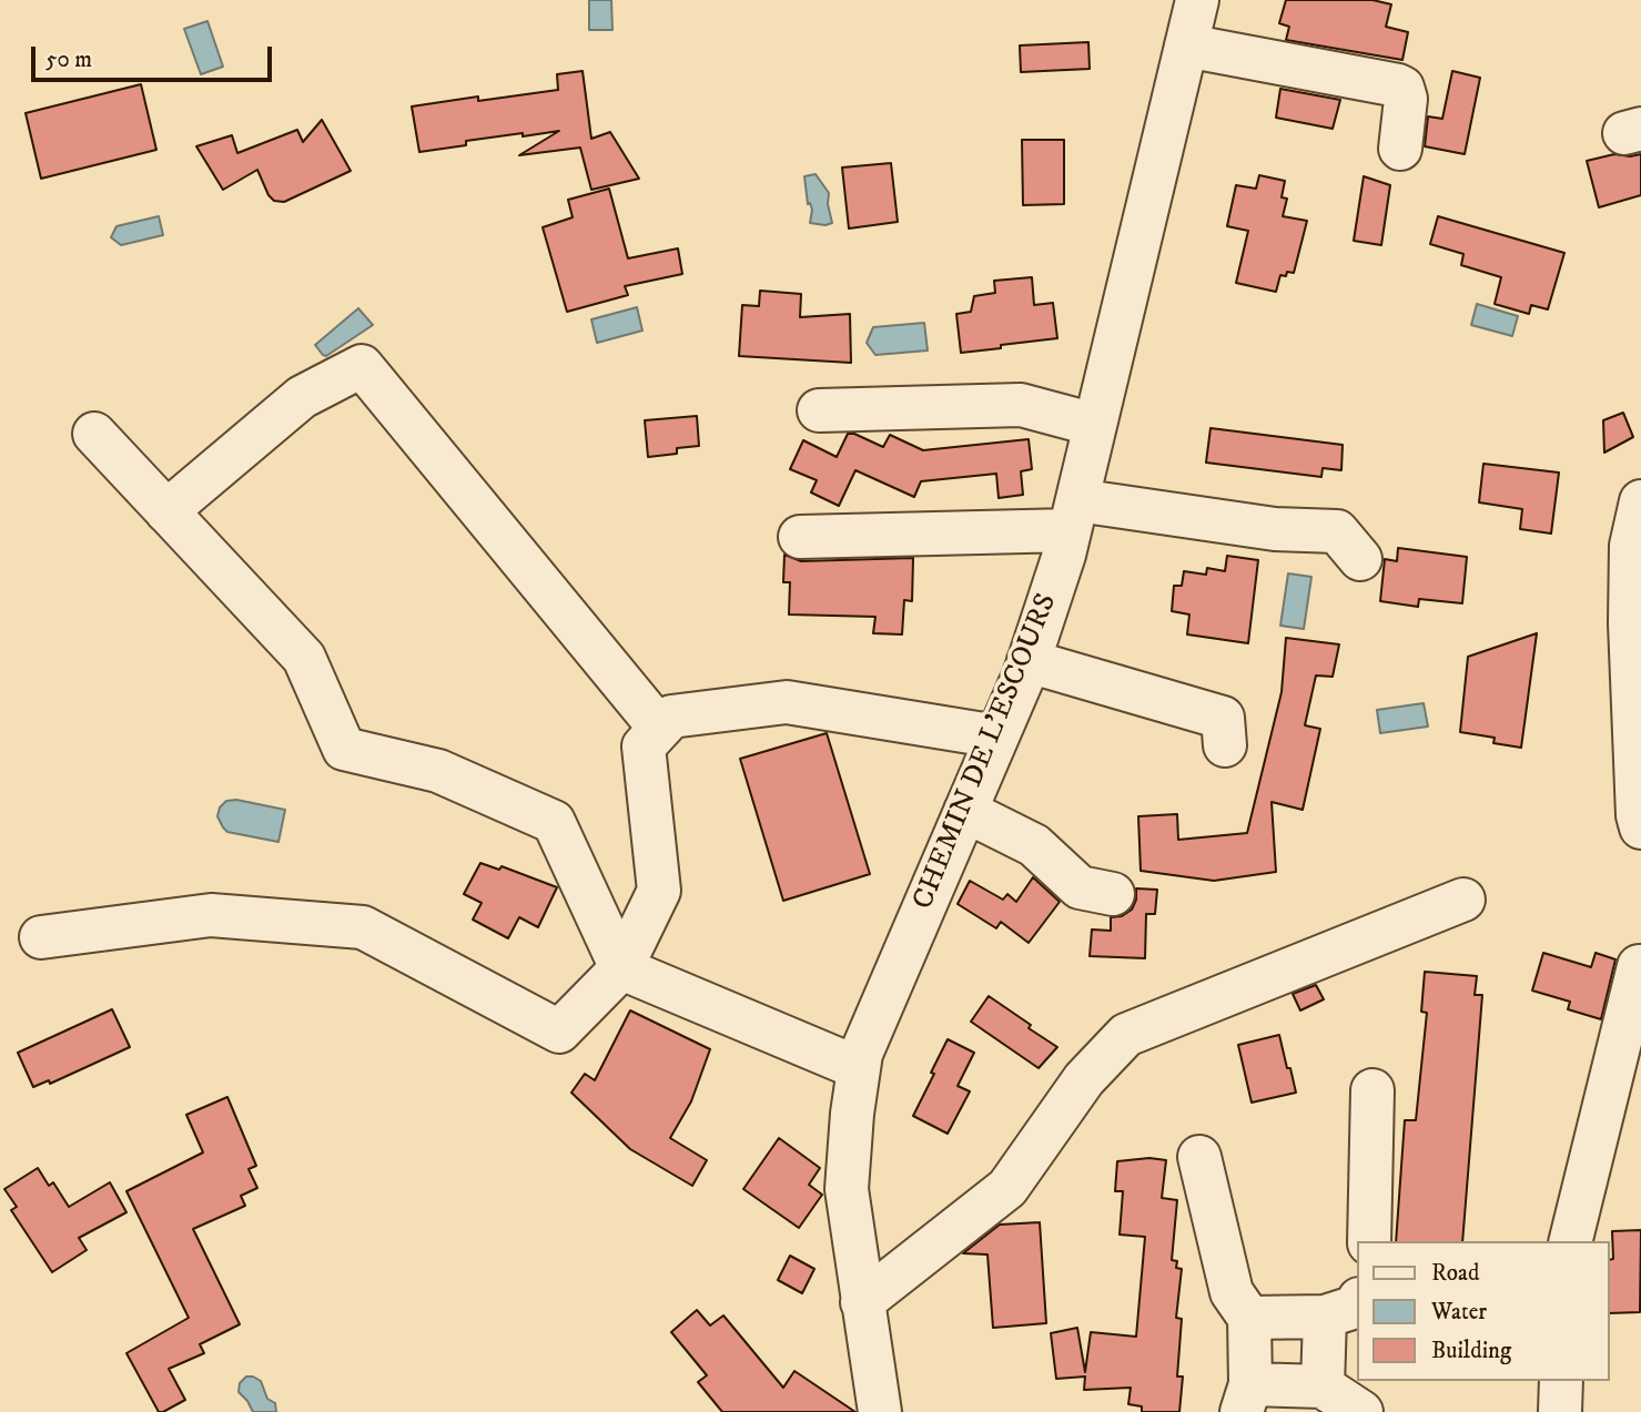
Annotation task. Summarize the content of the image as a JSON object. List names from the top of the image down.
{
  "streets": {
    "street": ["CHEMIN DE L'ESCOURS"]
  },
  "legend": ["Road", "Water", "Building"],
  "scale_bar": "50 m"
}
